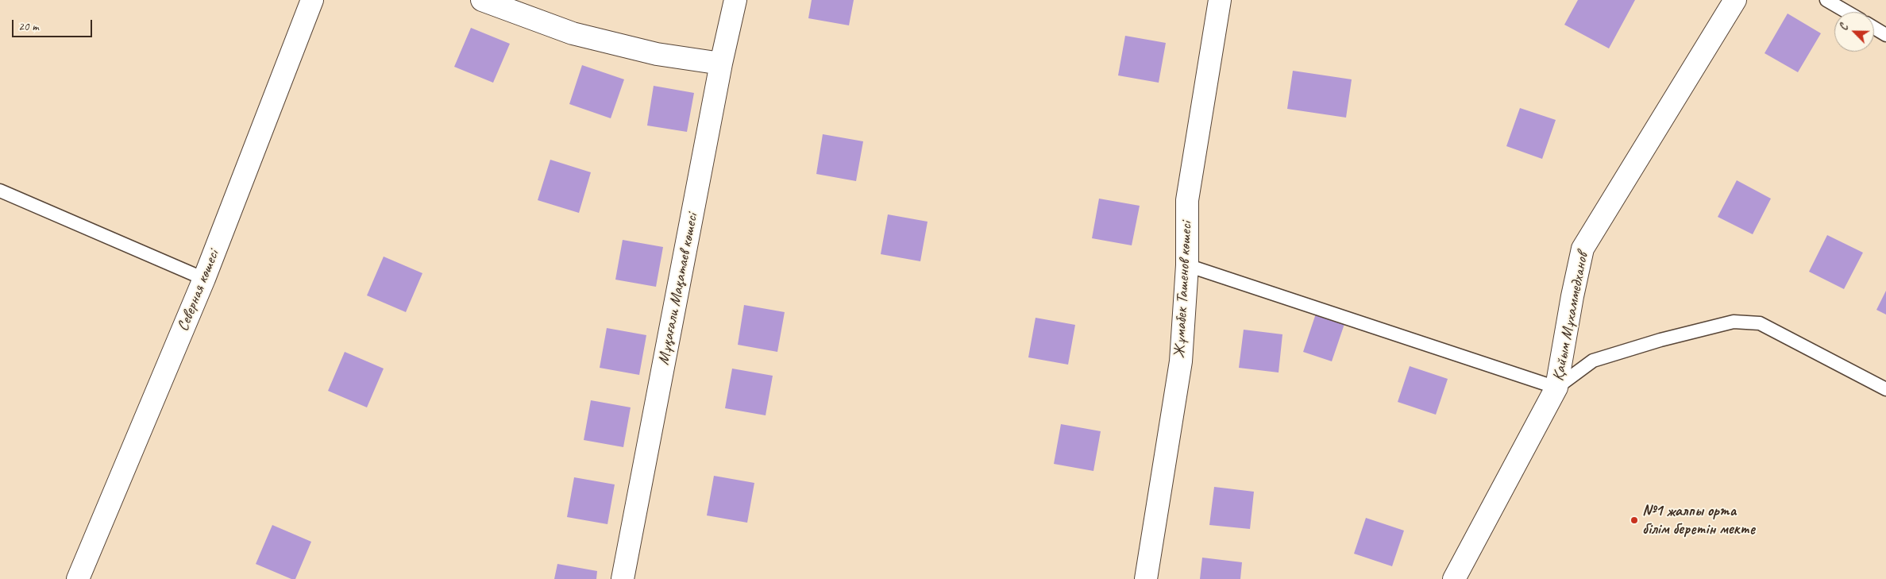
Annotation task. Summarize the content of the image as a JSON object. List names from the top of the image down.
{
  "streets": {
    "street": [
      "Мұқағали Мақатаев көшесі",
      "Жұмабек Ташенов көшесі",
      "Северная көшесі",
      "Қайым Мұхаммедханов"
    ]
  },
  "places": ["№1 жалпы орта білім беретін мекте"],
  "scale_bar": "20 m",
  "north": "top left"
}
